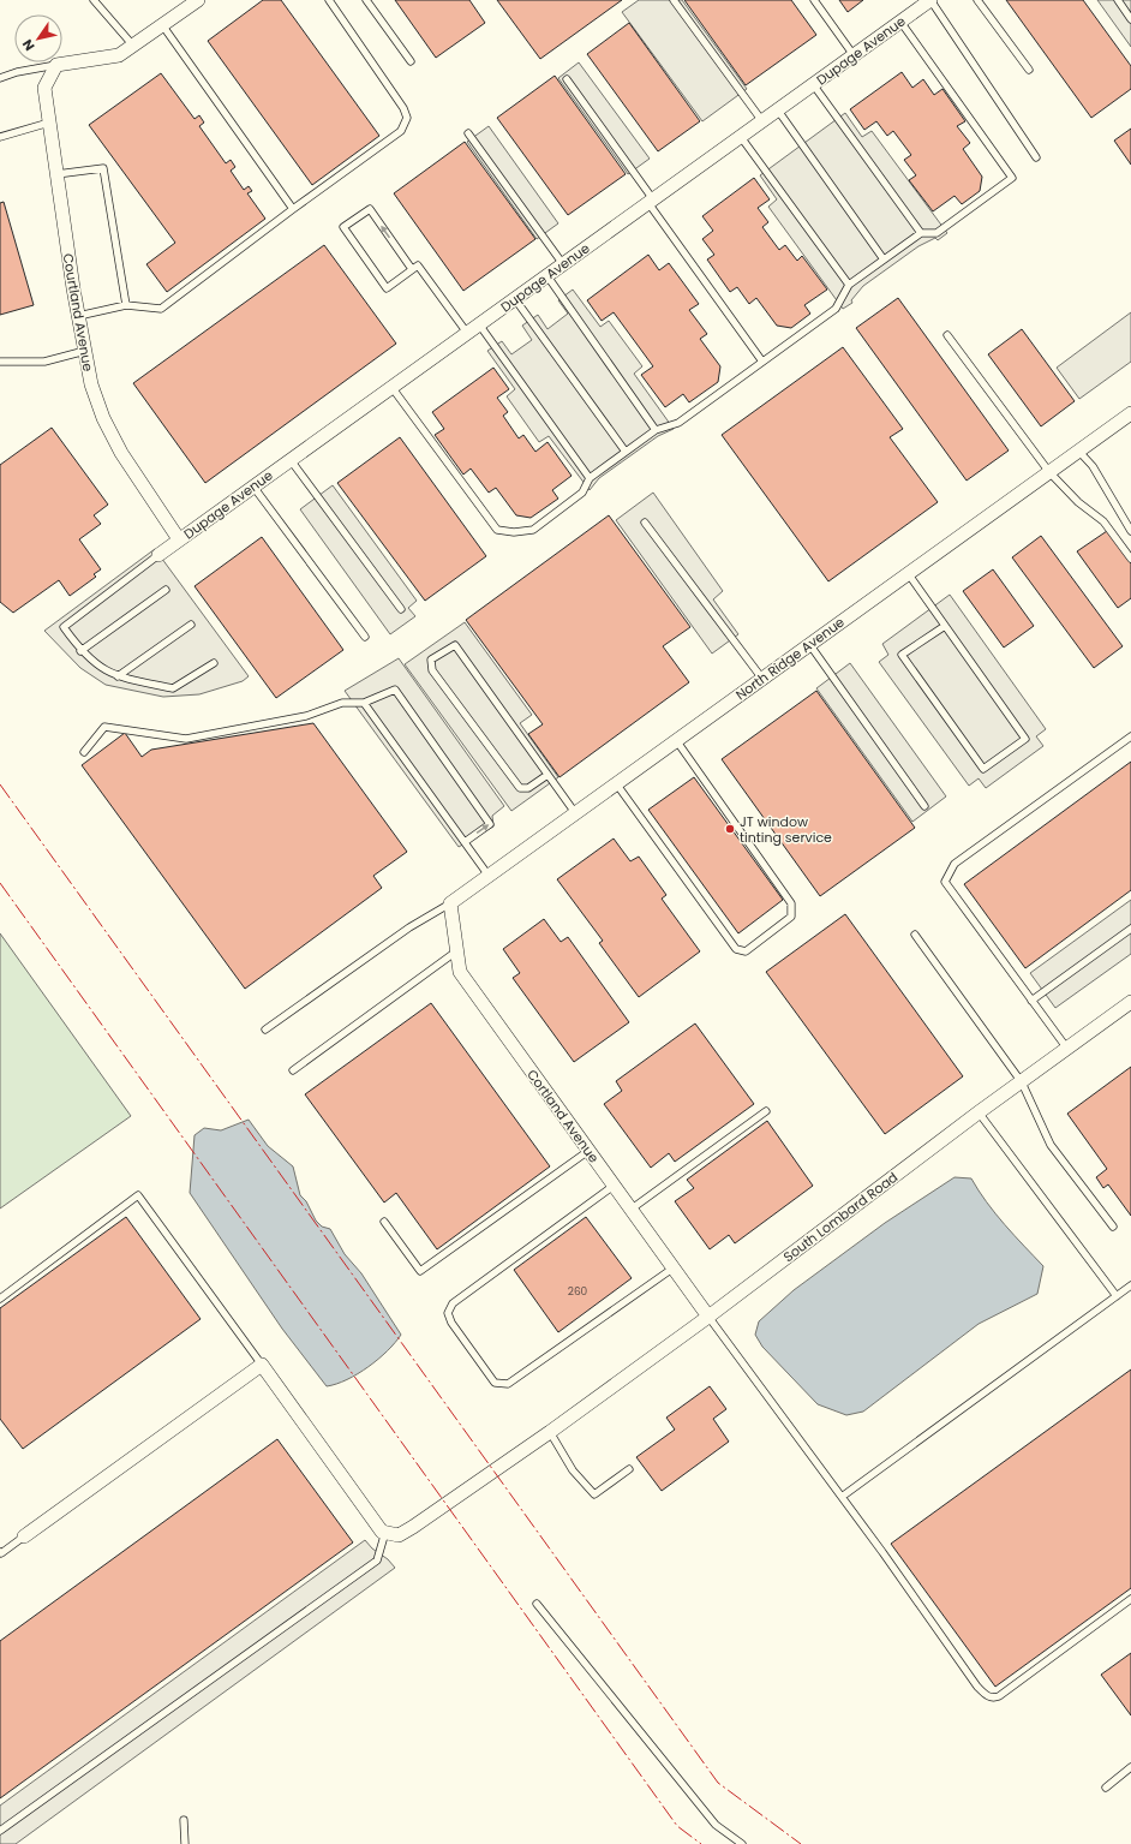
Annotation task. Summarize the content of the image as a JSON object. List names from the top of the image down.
{
  "streets": {
    "street": [
      "Dupage Avenue",
      "Courtland Avenue",
      "North Ridge Avenue",
      "Cortland Avenue",
      "South Lombard Road"
    ]
  },
  "crossings": [
    ["Dupage Avenue", "Courtland Avenue"],
    ["North Ridge Avenue", "Cortland Avenue"],
    ["Cortland Avenue", "South Lombard Road"]
  ],
  "places": ["JT window tinting service"],
  "house_numbers": ["260"],
  "north": "bottom left"
}
